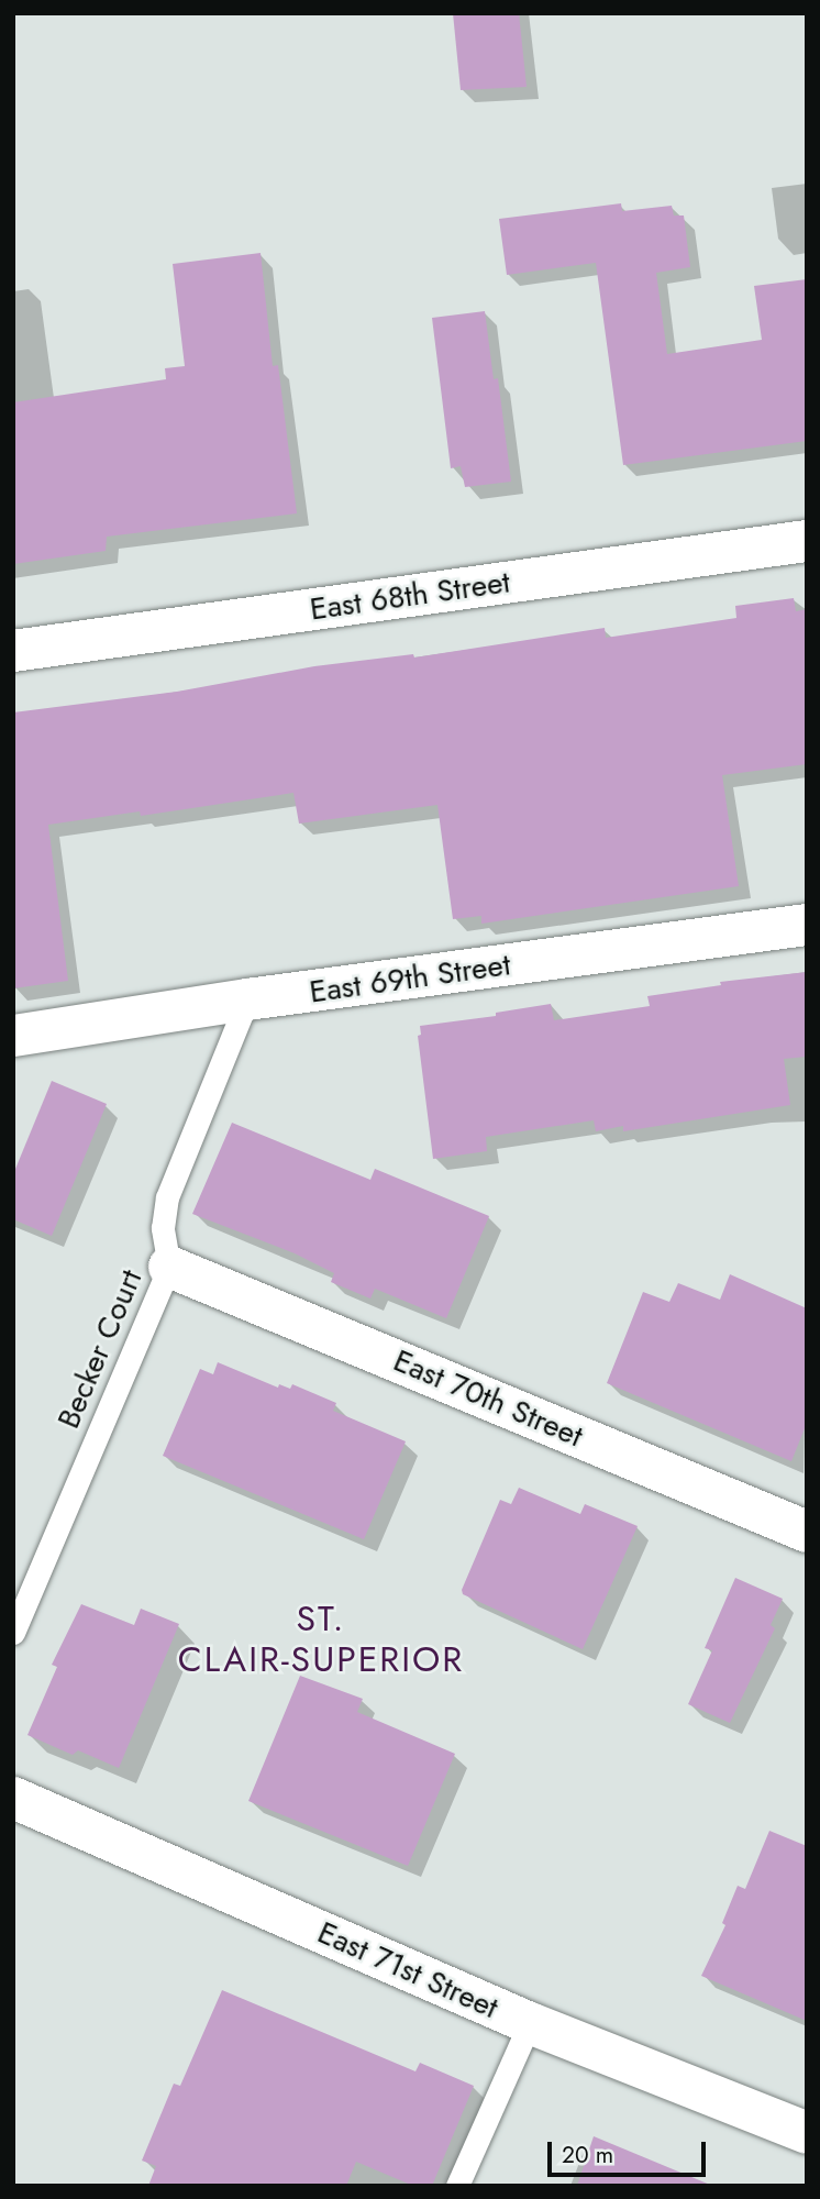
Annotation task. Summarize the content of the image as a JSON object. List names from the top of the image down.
{
  "streets": {
    "street": [
      "East 68th Street",
      "East 69th Street",
      "East 70th Street",
      "East 71st Street"
    ],
    "lane": ["Becker Court"]
  },
  "crossings": [
    ["East 69th Street", "Becker Court"],
    ["Becker Court", "East 70th Street"]
  ],
  "districts": ["ST. CLAIR-SUPERIOR"],
  "scale_bar": "20 m"
}
